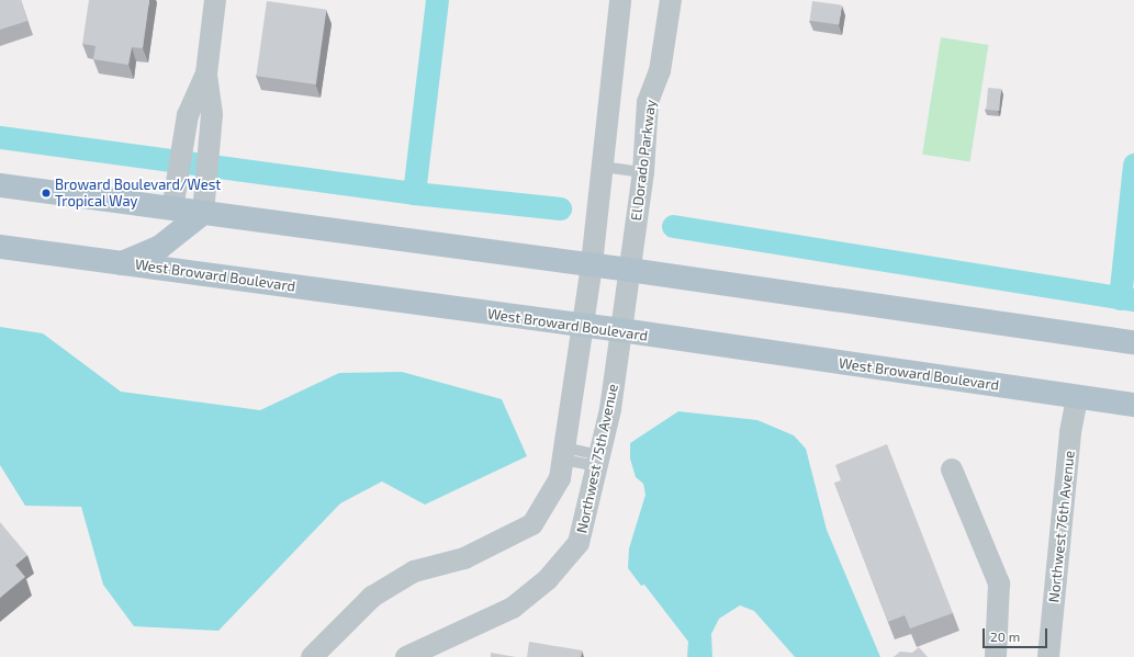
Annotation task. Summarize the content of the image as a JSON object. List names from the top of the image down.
{
  "streets": {
    "main road": ["West Broward Boulevard"],
    "street": ["El Dorado Parkway", "Northwest 75th Avenue", "Northwest 76th Avenue"]
  },
  "crossings": [
    ["El Dorado Parkway", "Northwest 75th Avenue"],
    ["West Broward Boulevard", "Northwest 75th Avenue"],
    ["West Broward Boulevard", "Northwest 76th Avenue"]
  ],
  "places": ["Broward Boulevard/West Tropical Way"],
  "scale_bar": "20 m"
}
